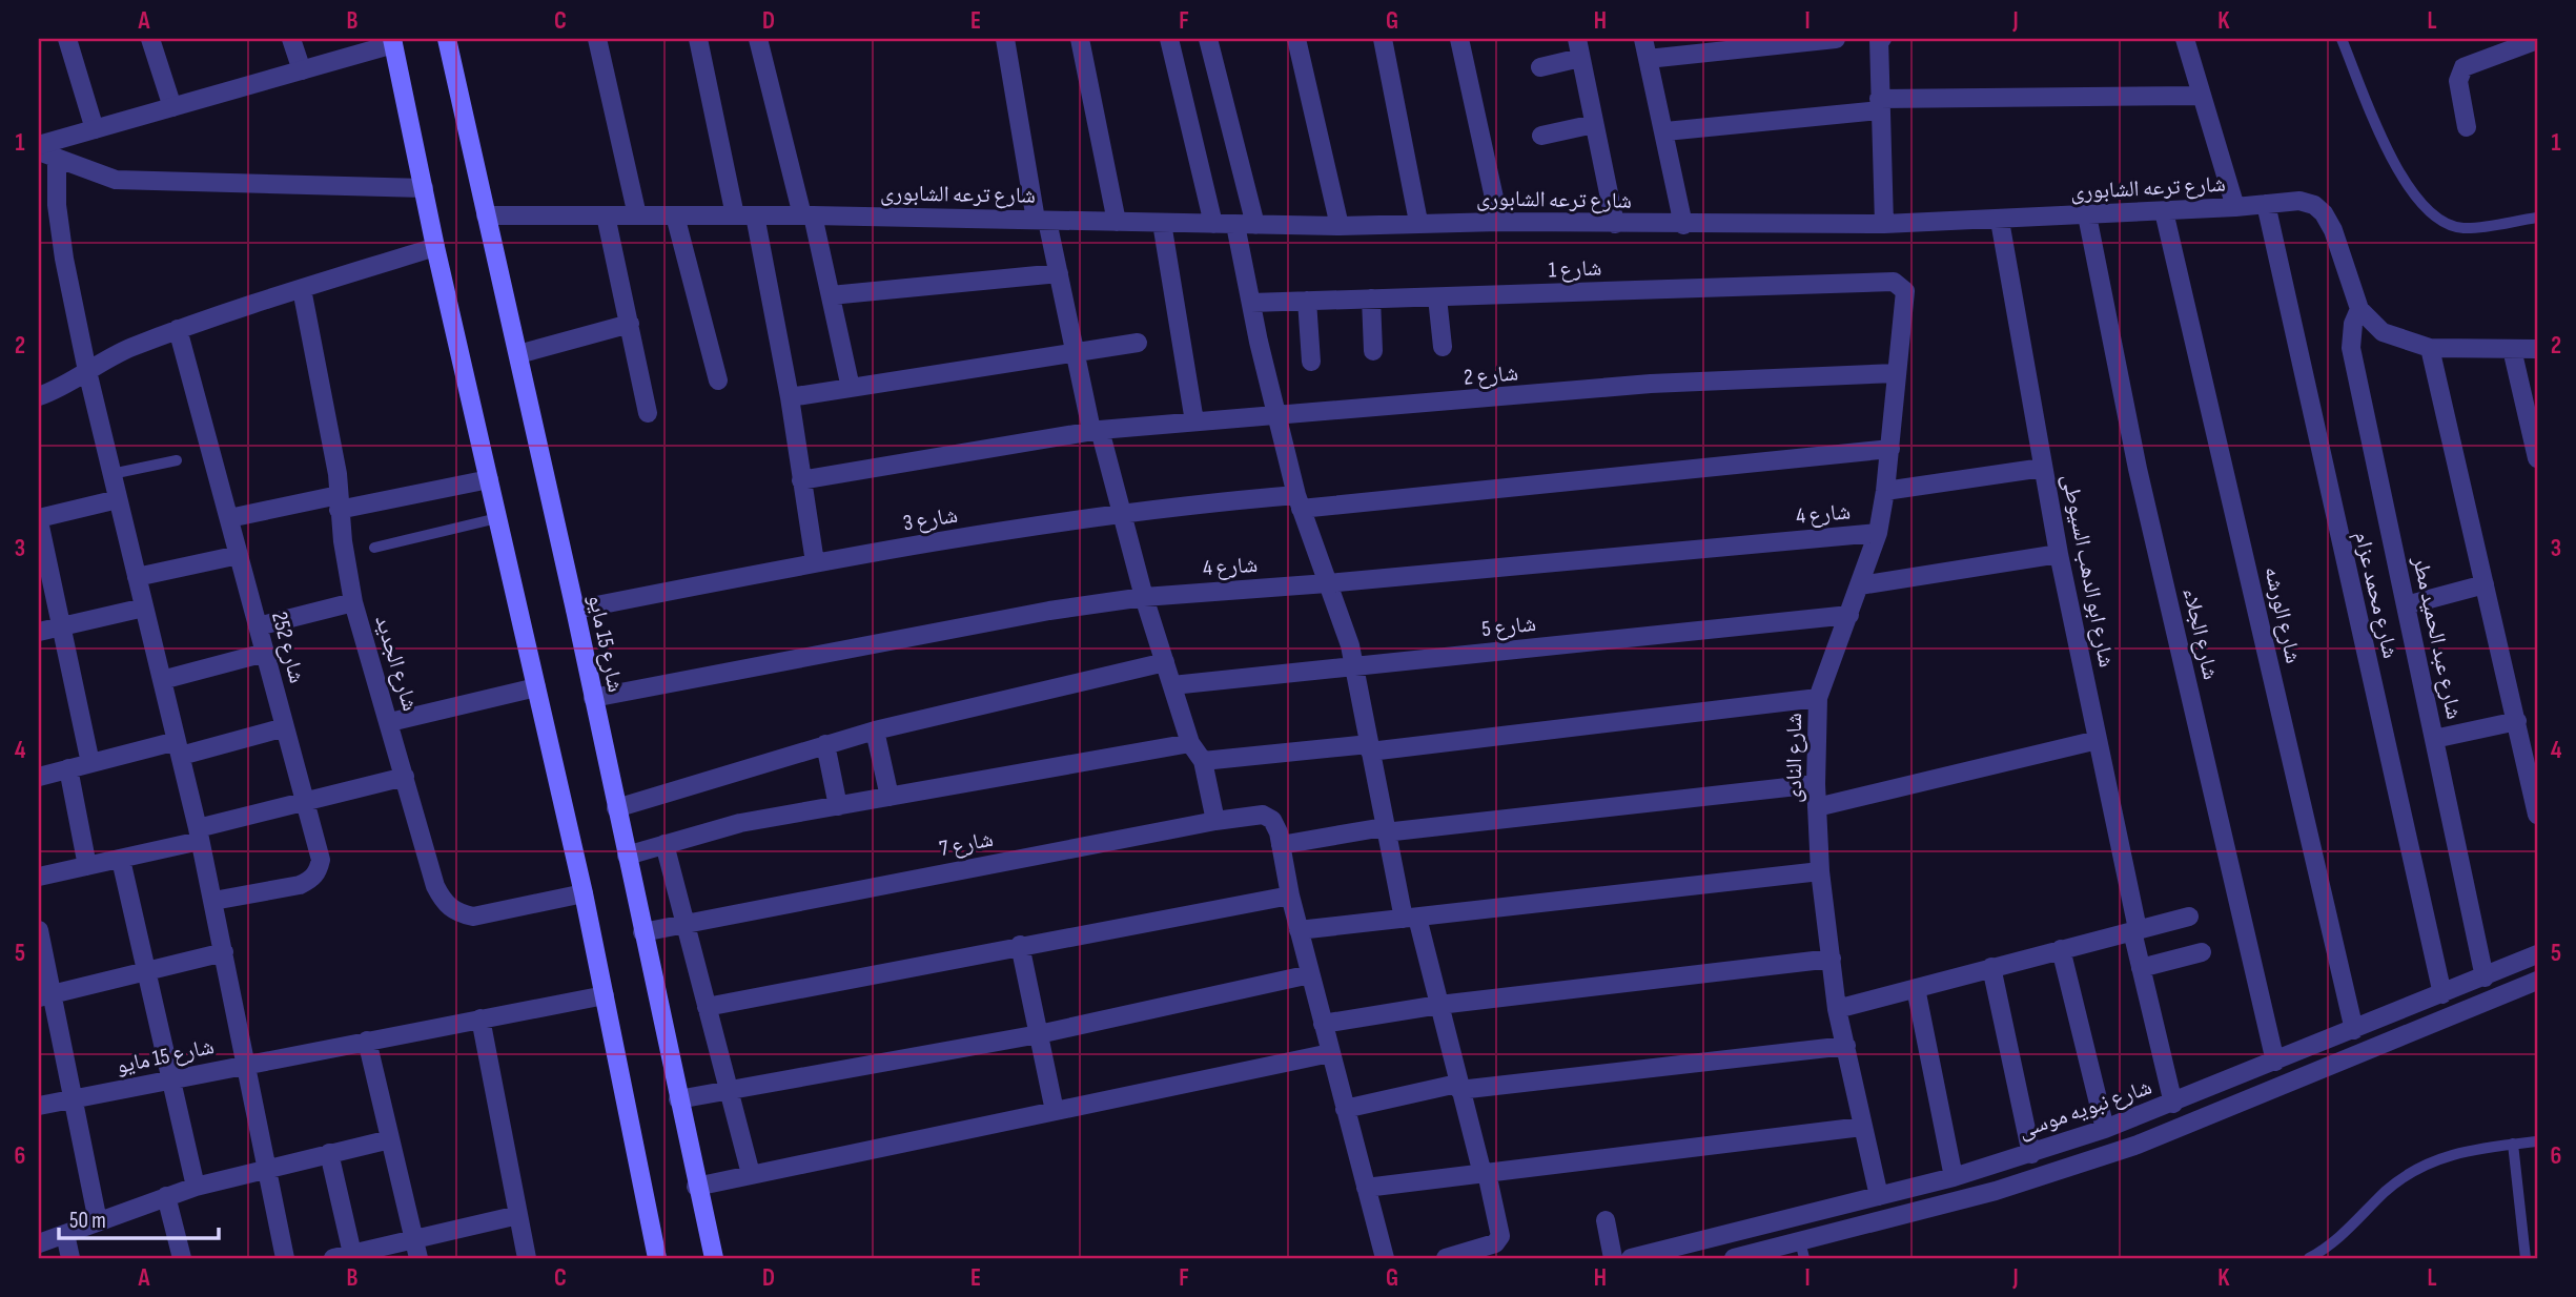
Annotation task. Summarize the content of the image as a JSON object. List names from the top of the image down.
{
  "streets": {
    "main road": ["شارع 15 مايو"],
    "street": [
      "شارع ترعه الشابورى",
      "شارع 1",
      "شارع 2",
      "شارع 4",
      "شارع 3",
      "شارع ابو الدهب السيوطى",
      "شارع محمد عزام",
      "شارع الورشه",
      "شارع 5",
      "شارع الجلاء",
      "شارع عبد الحميد مطر",
      "شارع 252",
      "شارع الجديد",
      "شارع النادى",
      "شارع 7",
      "شارع نبويه موسى"
    ]
  },
  "crossings": [
    ["شارع ترعه الشابورى", "شارع ابو الدهب السيوطى"],
    ["شارع ترعه الشابورى", "شارع محمد عزام"],
    ["شارع ترعه الشابورى", "شارع الورشه"],
    ["شارع ترعه الشابورى", "شارع الجلاء"],
    ["شارع ترعه الشابورى", "شارع عبد الحميد مطر"],
    ["شارع ترعه الشابورى", "شارع 15 مايو"],
    ["شارع 1", "شارع النادى"],
    ["شارع 2", "شارع النادى"],
    ["شارع 4", "شارع 15 مايو"],
    ["شارع 4", "شارع النادى"],
    ["شارع 3", "شارع 15 مايو"],
    ["شارع 3", "شارع النادى"],
    ["شارع ابو الدهب السيوطى", "شارع نبويه موسى"],
    ["شارع محمد عزام", "شارع نبويه موسى"],
    ["شارع الورشه", "شارع نبويه موسى"],
    ["شارع 5", "شارع النادى"],
    ["شارع الجلاء", "شارع نبويه موسى"],
    ["شارع عبد الحميد مطر", "شارع نبويه موسى"],
    ["شارع 15 مايو", "شارع 7"],
    ["شارع النادى", "شارع نبويه موسى"]
  ],
  "scale_bar": "50 m",
  "grid": {
    "columns": [
      "A",
      "B",
      "C",
      "D",
      "E",
      "F",
      "G",
      "H",
      "I",
      "J",
      "K",
      "L"
    ],
    "rows": [
      "1",
      "2",
      "3",
      "4",
      "5",
      "6"
    ]
  }
}
